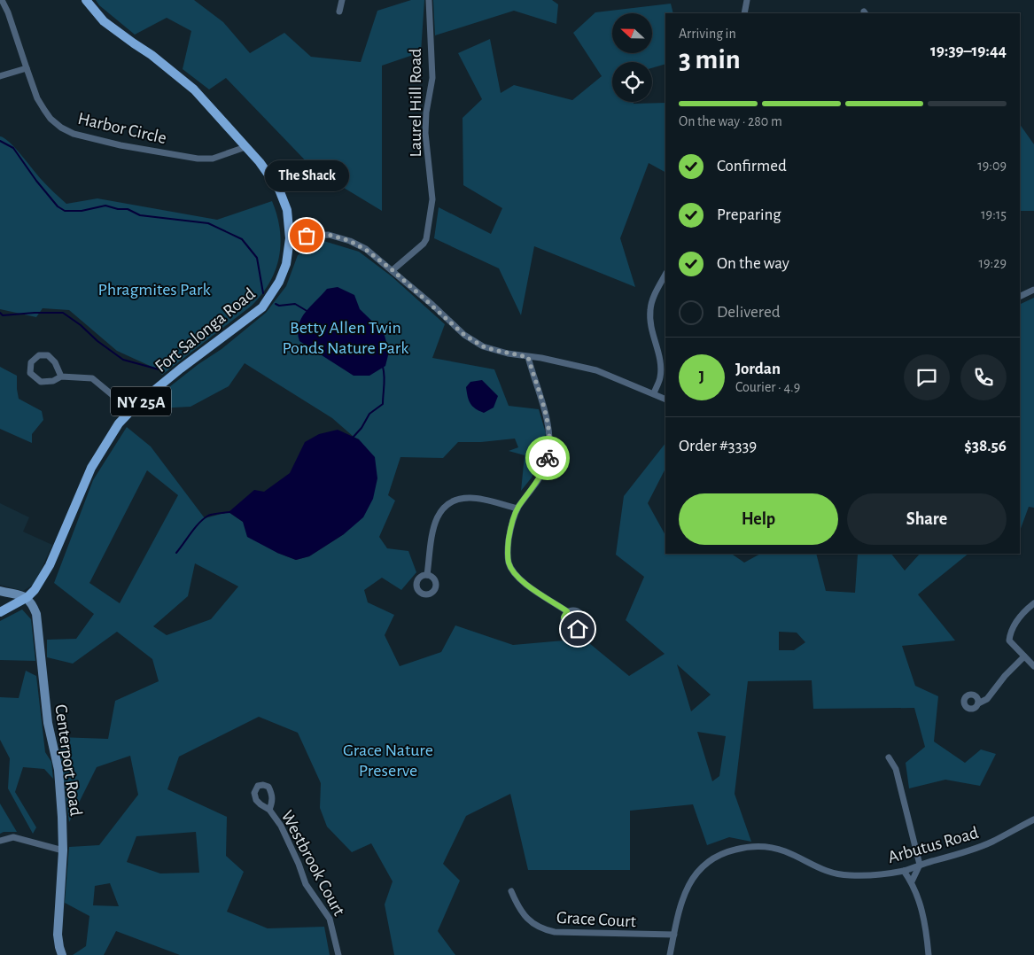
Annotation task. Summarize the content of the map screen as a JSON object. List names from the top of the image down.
{
  "streets": {
    "main road": ["Fort Salonga Road", "NY 25A", "Centerport Road"],
    "street": [
      "Laurel Hill Road",
      "Harbor Circle",
      "Arbutus Road",
      "Westbrook Court",
      "Grace Court"
    ]
  },
  "crossings": [
    ["Harbor Circle", "Fort Salonga Road"],
    ["Fort Salonga Road", "NY 25A"],
    ["Fort Salonga Road", "Centerport Road"],
    ["NY 25A", "Centerport Road"],
    ["Arbutus Road", "Grace Court"]
  ],
  "parks": ["Phragmites Park", "Betty Allen Twin Ponds Nature Park", "Grace Nature Preserve"],
  "places": ["The Shack"],
  "north": "left",
  "page": {
    "heading": ["3 min", "Arriving in", "19:39–19:44"],
    "panel": [
      "Jordan",
      "Courier · 4.9",
      "Order #3339",
      "$38.56"
    ],
    "bar": "On the way · 280 m",
    "list": [
      ["Confirmed", "19:09"],
      ["Preparing", "19:15"],
      ["On the way", "19:29"],
      "Delivered"
    ],
    "bubble": "The Shack",
    "round": "J",
    "buttons": ["Help", "Share"]
  }
}
